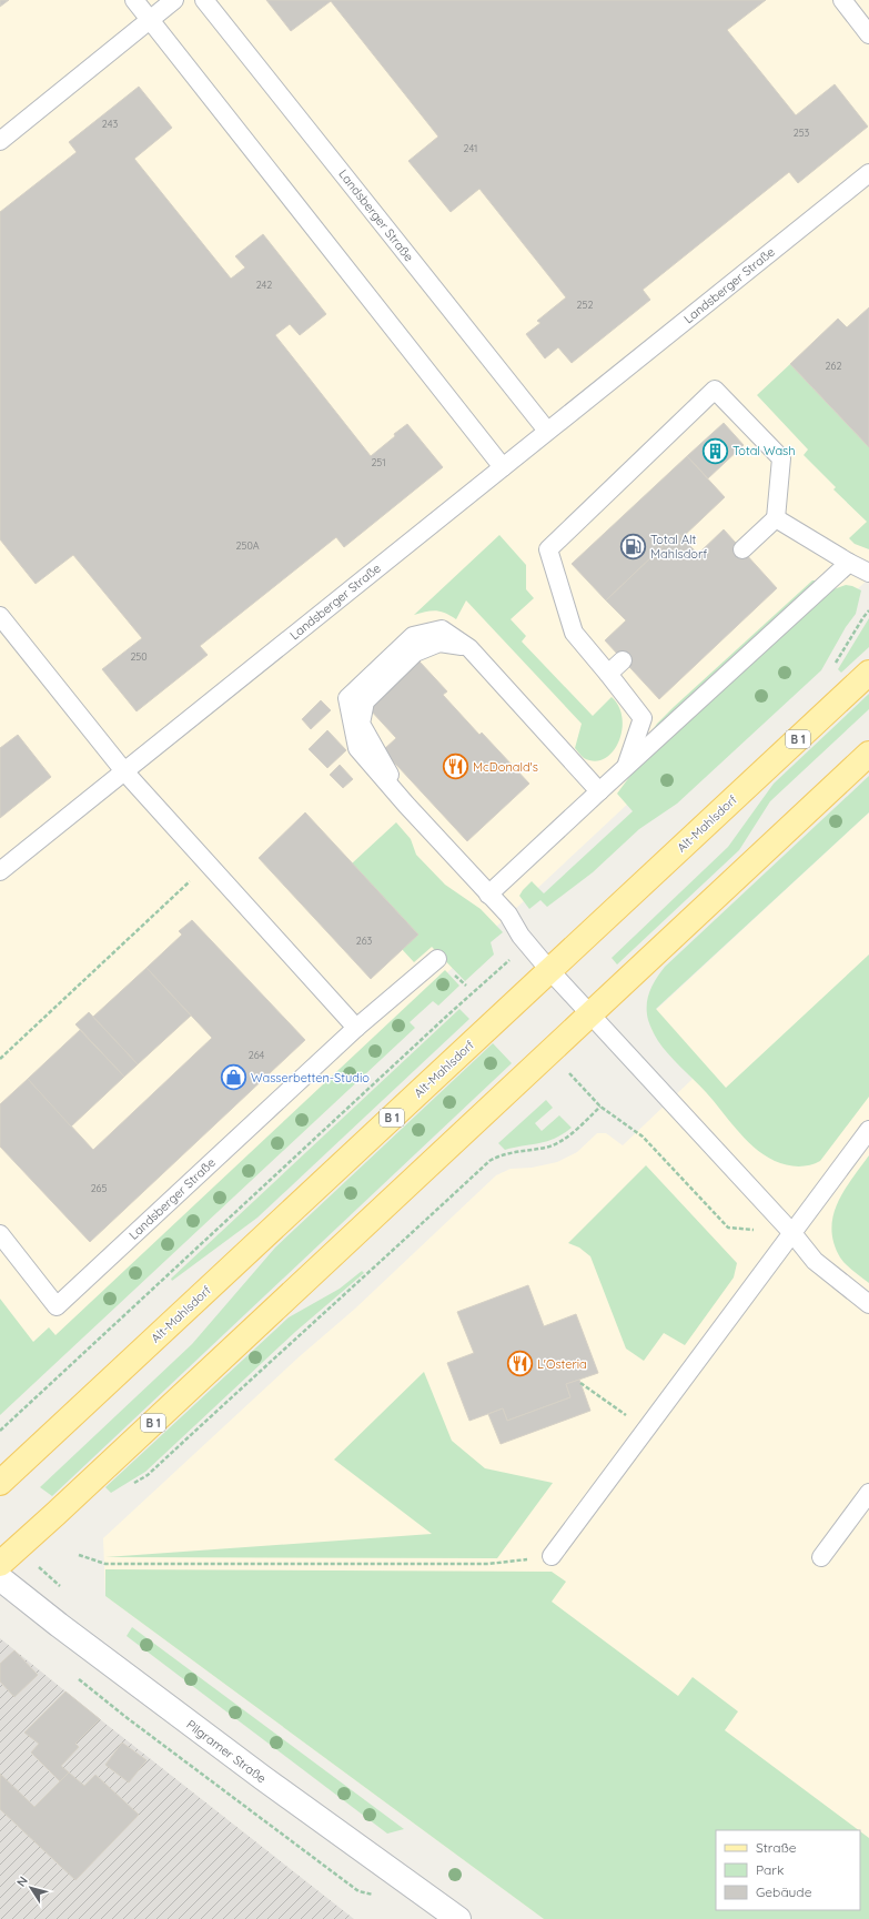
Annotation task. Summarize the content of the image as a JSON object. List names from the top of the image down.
{
  "streets": {
    "main road": ["B 1", "Alt-Mahlsdorf"],
    "street": ["Pilgramer Straße"],
    "lane": ["Landsberger Straße"]
  },
  "places": {
    "building": ["Total Wash"],
    "fuel station": ["Total Alt Mahlsdorf"],
    "restaurant": ["McDonald's", "L'Osteria"],
    "shop": ["Wasserbetten-Studio"]
  },
  "house_numbers": [
    "243",
    "253",
    "241",
    "242",
    "252",
    "262",
    "251",
    "250A",
    "250",
    "263",
    "264",
    "265"
  ],
  "legend": ["Straße", "Park", "Gebäude"],
  "north": "top left"
}
